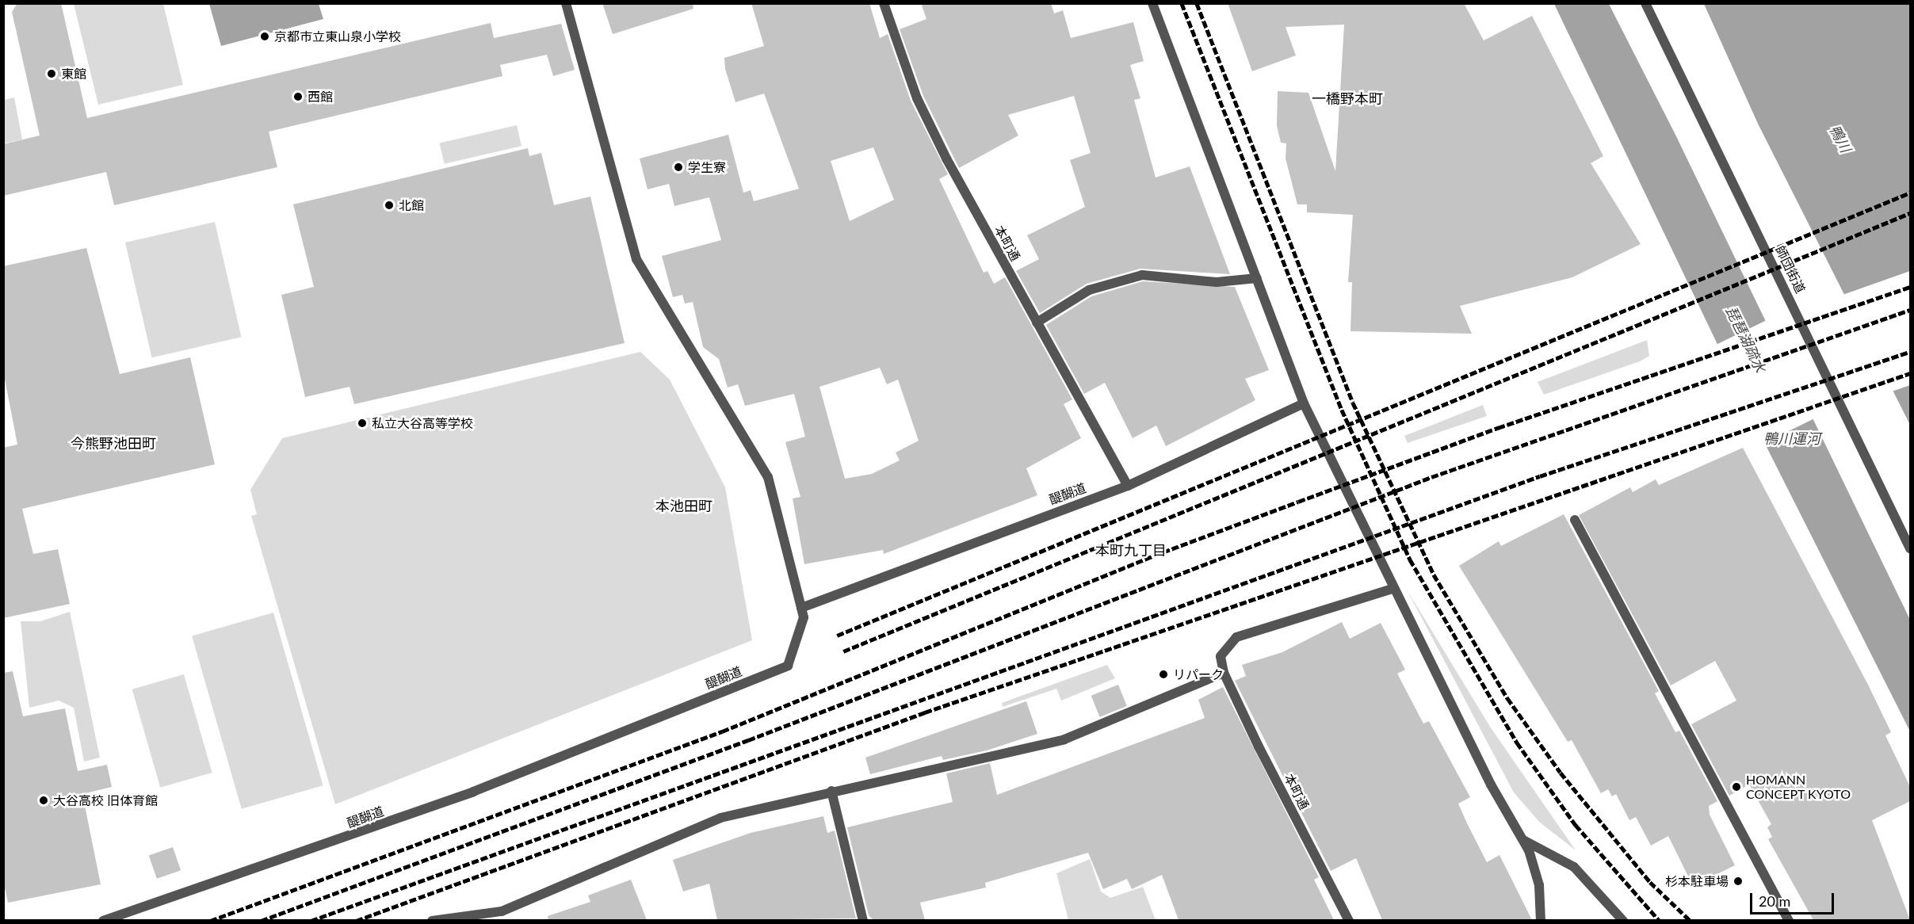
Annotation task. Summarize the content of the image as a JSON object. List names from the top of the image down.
{
  "streets": {
    "street": ["本町通", "師団街道", "醍醐道"]
  },
  "crossings": [
    ["本町通", "醍醐道"]
  ],
  "districts": [
    "一橋野本町",
    "今熊野池田町",
    "本池田町",
    "本町九丁目"
  ],
  "water": ["鴨川", "琵琶湖疏水", "鴨川運河"],
  "places": [
    "京都市立東山泉小学校",
    "東館",
    "西館",
    "学生寮",
    "北館",
    "私立大谷高等学校",
    "リパーク",
    "HOMANN CONCEPT KYOTO",
    "大谷高校 旧体育館",
    "杉本駐車場"
  ],
  "scale_bar": "20 m"
}
